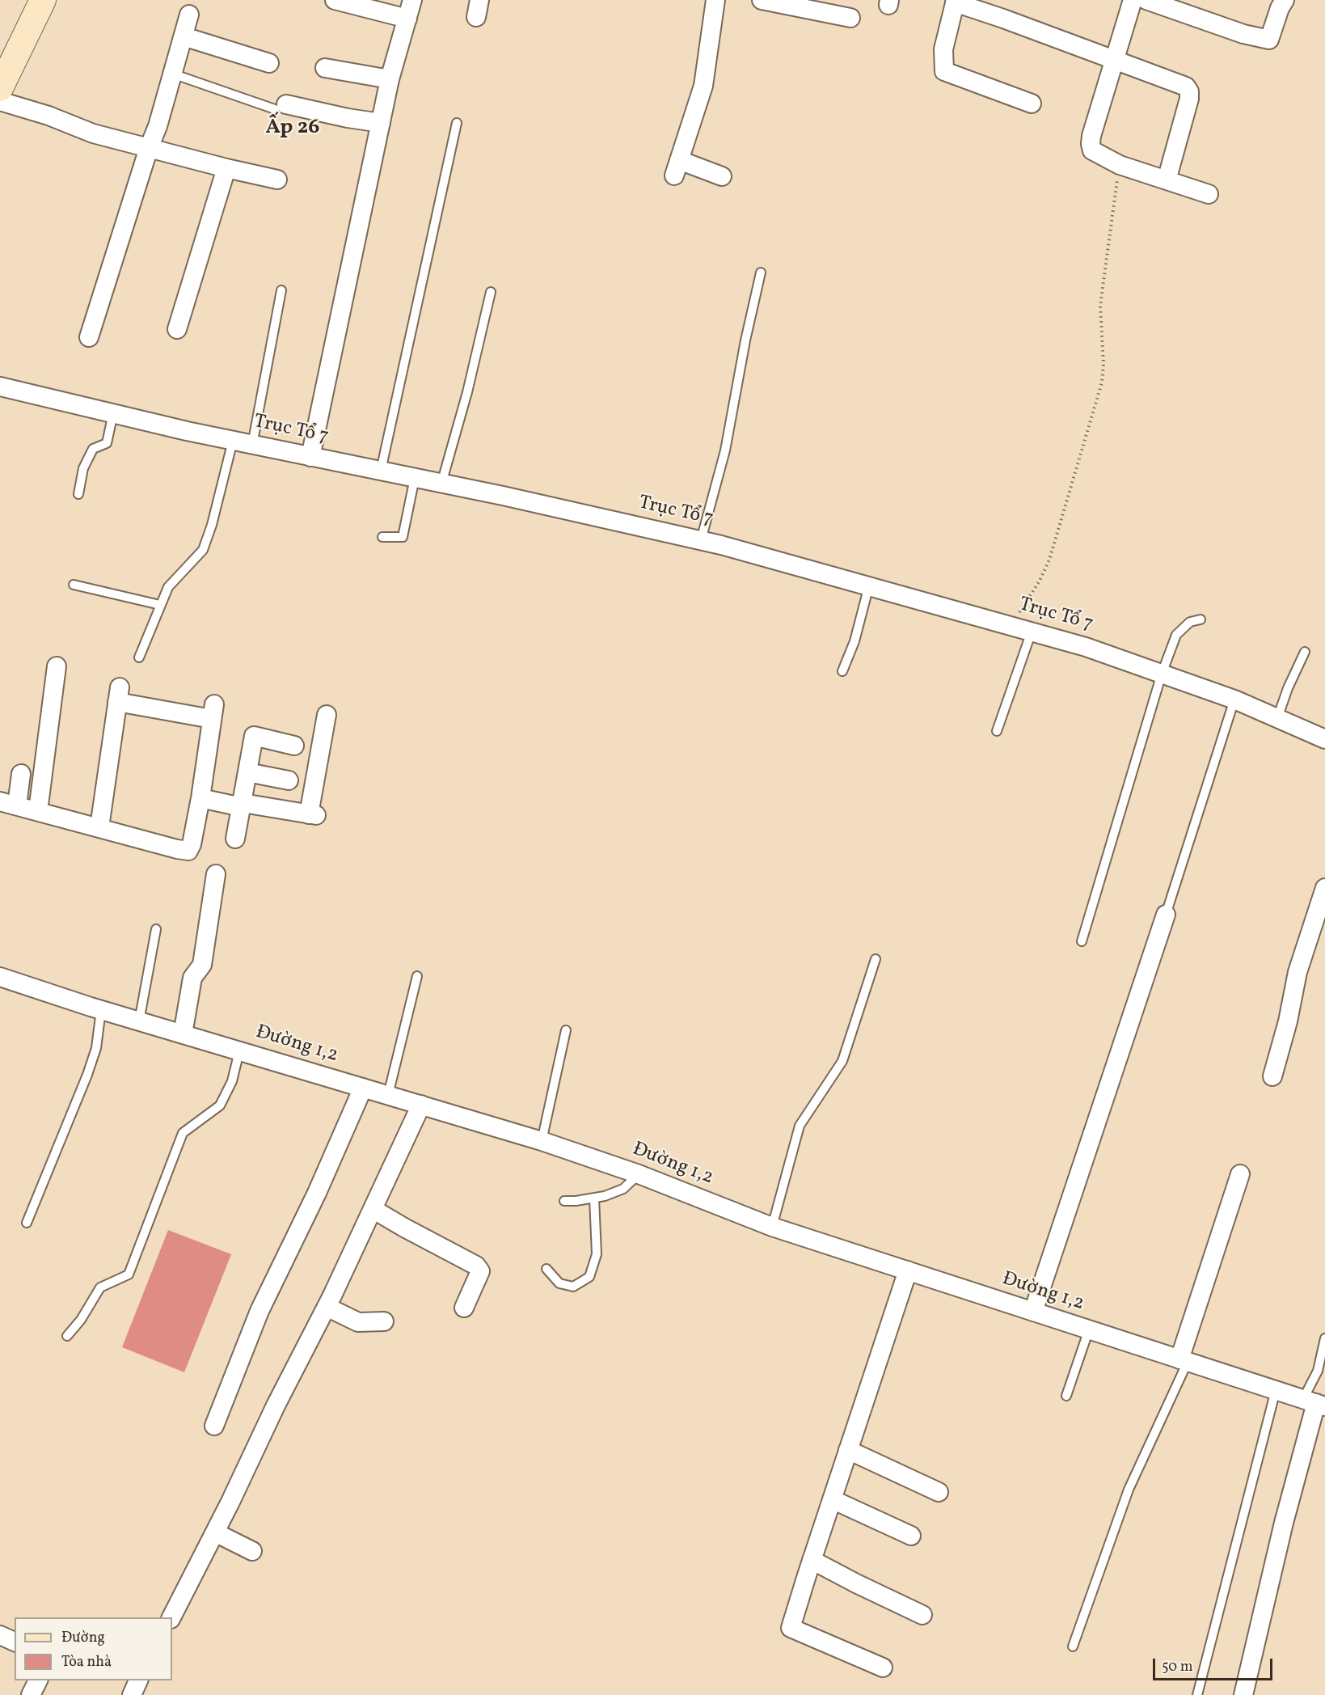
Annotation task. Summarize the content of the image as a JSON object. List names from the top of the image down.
{
  "streets": {
    "street": ["Trục Tổ 7", "Đường 1,2"]
  },
  "districts": ["Ấp 26"],
  "legend": ["Đường", "Tòa nhà"],
  "scale_bar": "50 m"
}
